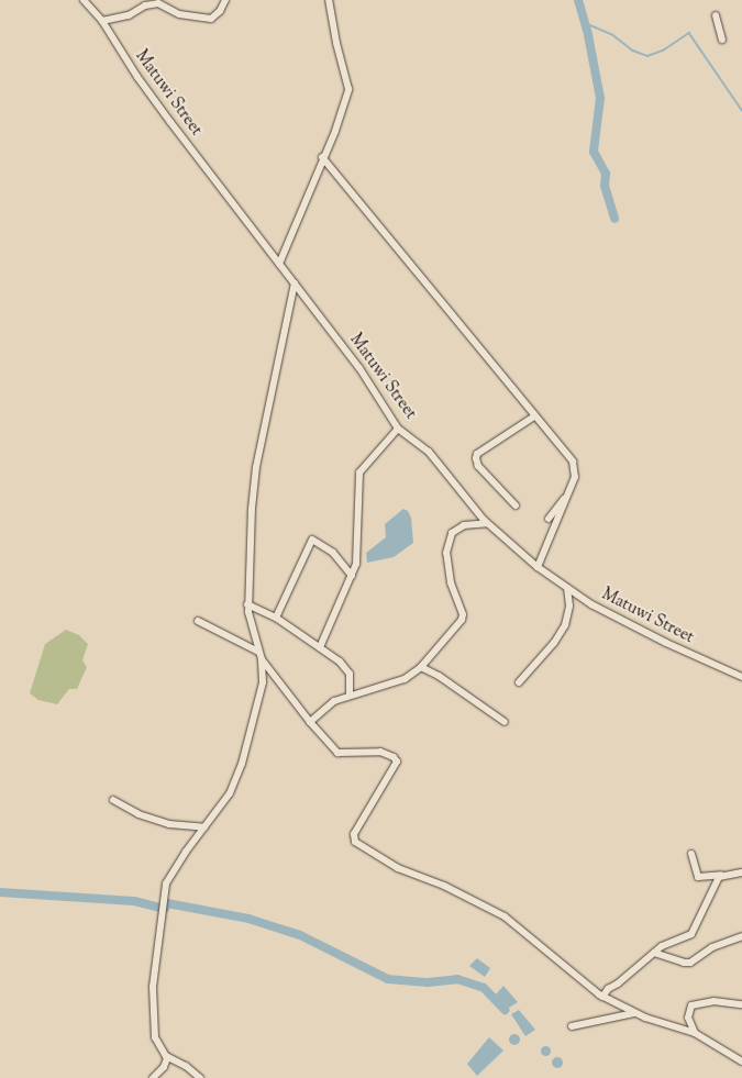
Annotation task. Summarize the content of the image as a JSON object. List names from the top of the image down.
{
  "streets": {
    "street": ["Matuwi Street"]
  }
}
